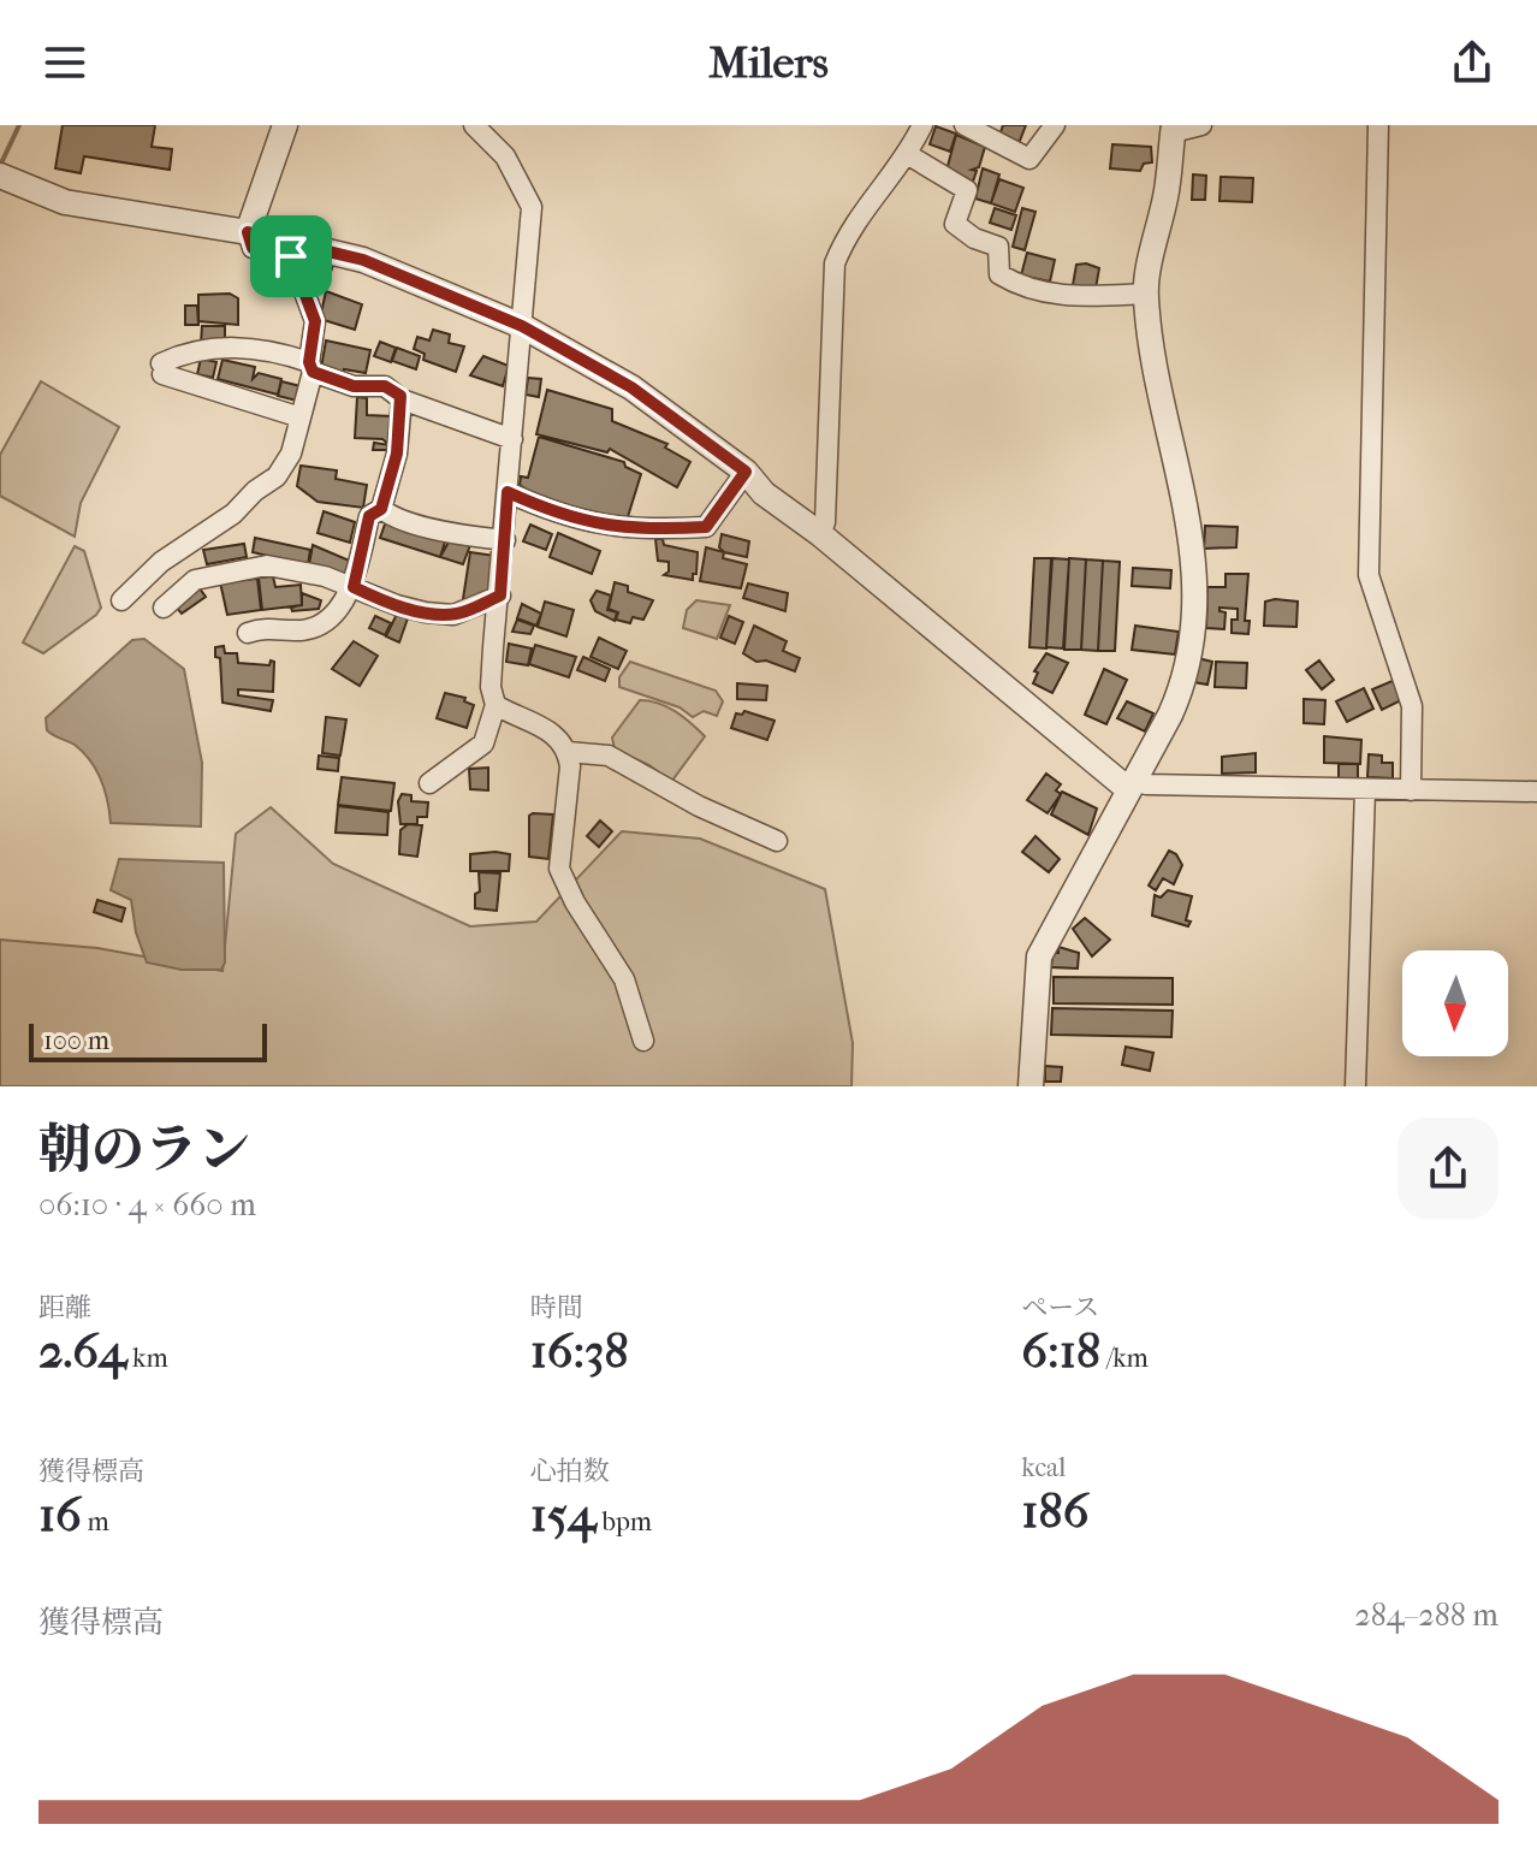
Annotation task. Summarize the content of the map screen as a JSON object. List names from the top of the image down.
{
  "scale_bar": "100 m",
  "north": "bottom",
  "page": {
    "header": "Milers",
    "scale": "100 m",
    "heading": ["朝のラン", "06:10 · 4 × 660 m"],
    "stats": [
      ["距離", "2.64 km"],
      ["時間", "16:38"],
      ["ペース", "6:18 /km"],
      ["獲得標高", "16 m"],
      ["心拍数", "154 bpm"],
      ["kcal", "186"]
    ],
    "chart": ["獲得標高", "284–288 m"]
  }
}
